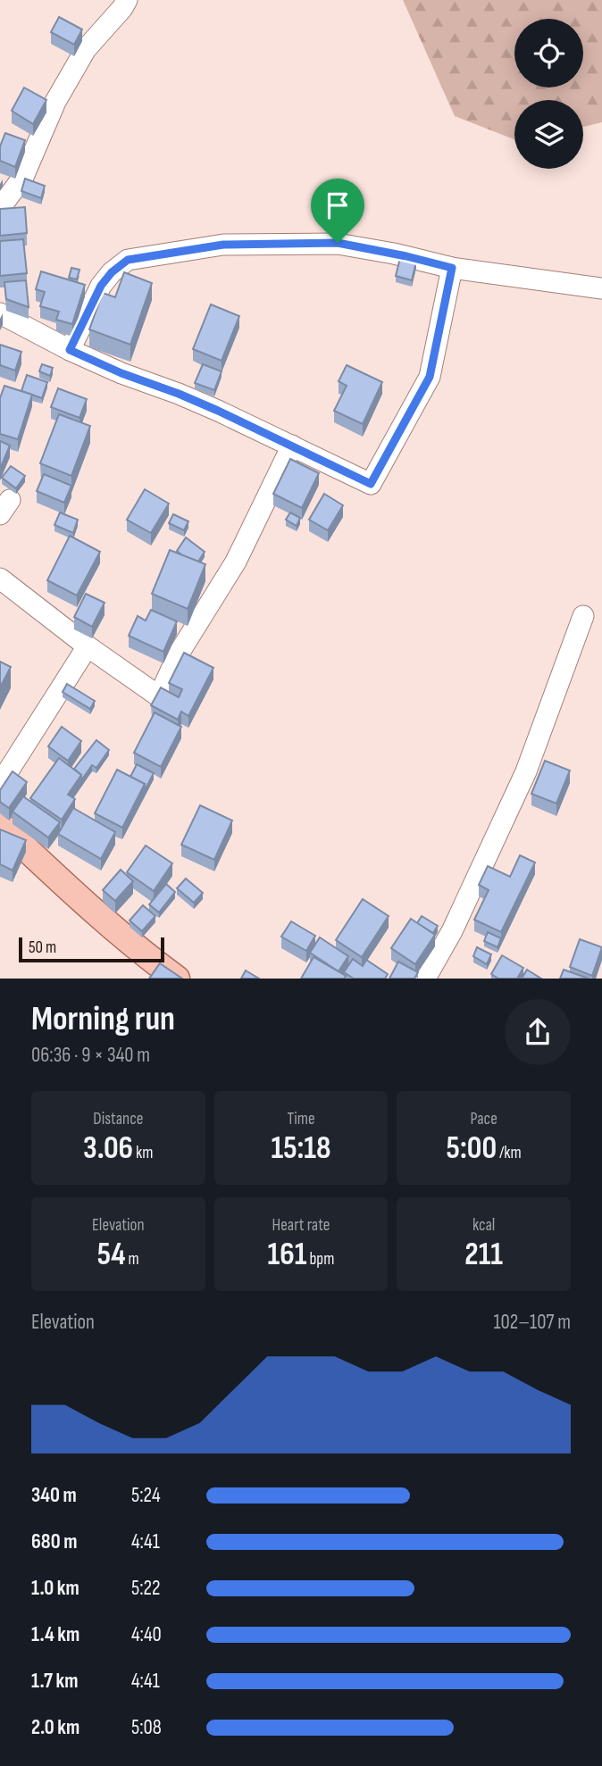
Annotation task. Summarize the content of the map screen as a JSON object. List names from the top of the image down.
{
  "scale_bar": "50 m",
  "page": {
    "scale": "50 m",
    "heading": ["Morning run", "06:36 · 9 × 340 m"],
    "stats": [
      ["Distance", "3.06 km"],
      ["Time", "15:18"],
      ["Pace", "5:00 /km"],
      ["Elevation", "54 m"],
      ["Heart rate", "161 bpm"],
      ["kcal", "211"]
    ],
    "chart": ["Elevation", "102–107 m"],
    "list": [
      {
        "name": "340 m",
        "note": "5:24"
      },
      {
        "name": "680 m",
        "note": "4:41"
      },
      {
        "name": "1.0 km",
        "note": "5:22"
      },
      {
        "name": "1.4 km",
        "note": "4:40"
      },
      {
        "name": "1.7 km",
        "note": "4:41"
      },
      {
        "name": "2.0 km",
        "note": "5:08"
      }
    ]
  }
}
